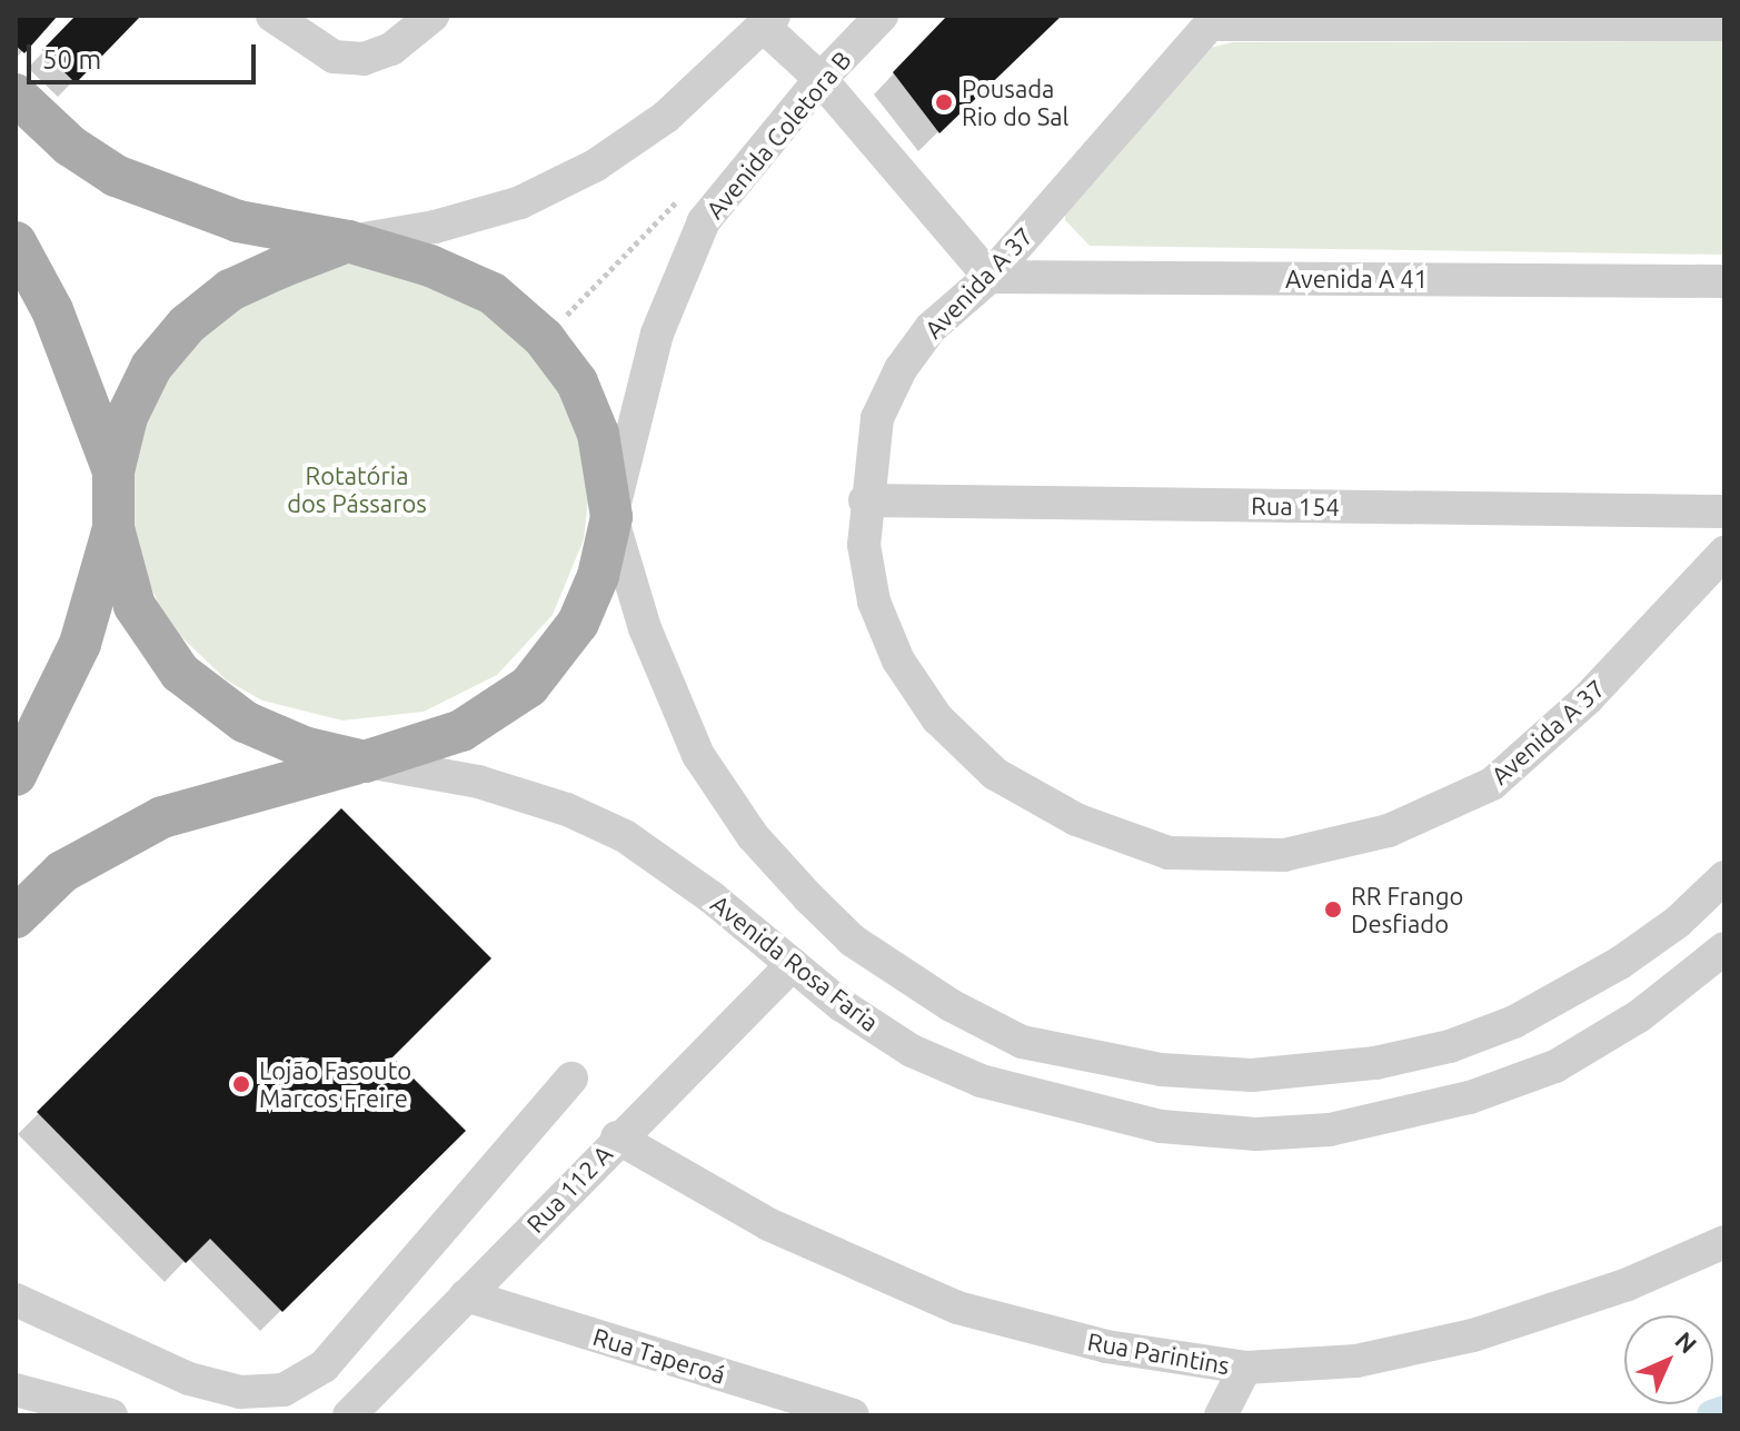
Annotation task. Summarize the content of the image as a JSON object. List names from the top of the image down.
{
  "streets": {
    "street": [
      "Avenida Coletora B",
      "Avenida A 41",
      "Avenida A 37",
      "Rua 154",
      "Avenida Rosa Faria",
      "Rua 112 A",
      "Rua Parintins",
      "Rua Taperoá"
    ]
  },
  "crossings": [
    ["Avenida A 41", "Avenida A 37"],
    ["Avenida A 37", "Rua 154"],
    ["Avenida Rosa Faria", "Rua 112 A"],
    ["Rua 112 A", "Rua Parintins"],
    ["Rua 112 A", "Rua Taperoá"]
  ],
  "parks": ["Rotatória dos Pássaros"],
  "places": ["Pousada Rio do Sal", "RR Frango Desfiado", "Lojão Fasouto Marcos Freire"],
  "scale_bar": "50 m",
  "north": "top right"
}
